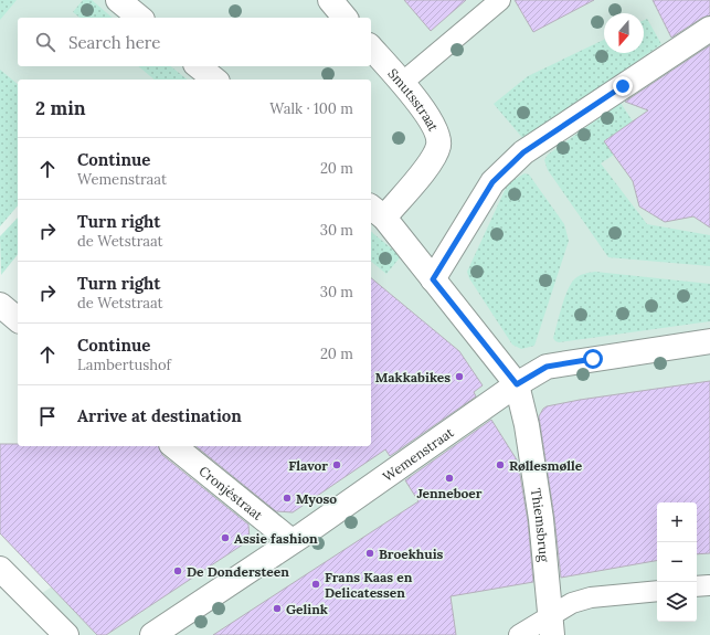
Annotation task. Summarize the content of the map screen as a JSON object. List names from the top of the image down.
{
  "streets": {
    "street": [
      "Smutsstraat",
      "Wemenstraat",
      "Cronjéstraat",
      "Thiemsbrug"
    ]
  },
  "crossings": [
    ["Wemenstraat", "Cronjéstraat"],
    ["Wemenstraat", "Thiemsbrug"]
  ],
  "places": [
    "Makkabikes",
    "Flavor",
    "Røllesmølle",
    "Jenneboer",
    "Myoso",
    "Assie fashion",
    "Broekhuis",
    "De Dondersteen",
    "Frans Kaas en Delicatessen",
    "Gelink"
  ],
  "north": "bottom",
  "page": {
    "search": "Search here",
    "heading": ["2 min", "Walk · 100 m"],
    "list": [
      ["Continue", "Wemenstraat", "20 m"],
      ["Turn right", "de Wetstraat", "30 m"],
      ["Turn right", "de Wetstraat", "30 m"],
      ["Continue", "Lambertushof", "20 m"],
      "Arrive at destination"
    ],
    "map_buttons": ["+", "−"]
  }
}
